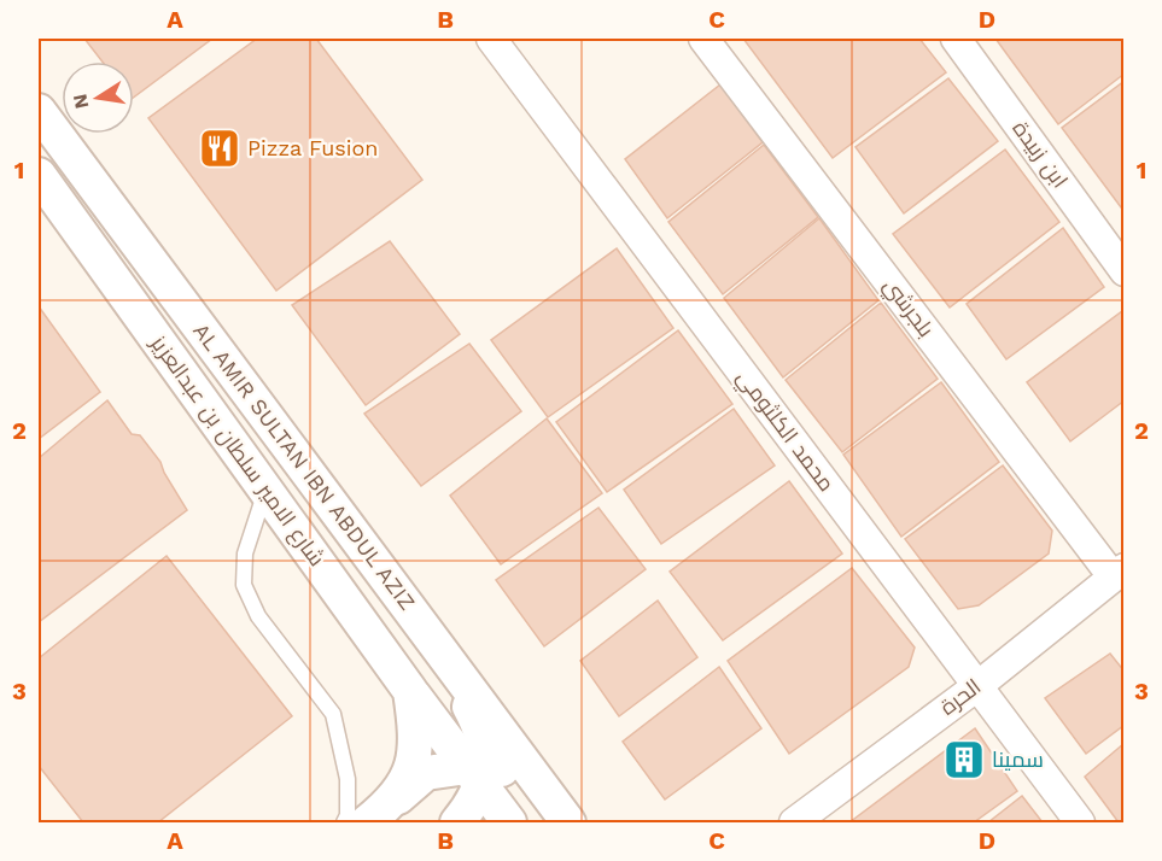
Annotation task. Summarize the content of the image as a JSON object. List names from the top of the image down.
{
  "streets": {
    "street": [
      "ابن زبيدة",
      "بلجرشي",
      "محمد الكلثومي",
      "شارع الامير سلطان بن عبدالعزيز",
      "AL AMIR SULTAN IBN ABDUL AZIZ",
      "الحرة"
    ]
  },
  "crossings": [
    ["بلجرشي", "الحرة"],
    ["محمد الكلثومي", "الحرة"]
  ],
  "places": {
    "restaurant": ["Pizza Fusion"],
    "building": ["سمينا"]
  },
  "north": "left",
  "grid": {
    "columns": [
      "A",
      "B",
      "C",
      "D"
    ],
    "rows": ["1", "2", "3"]
  }
}
